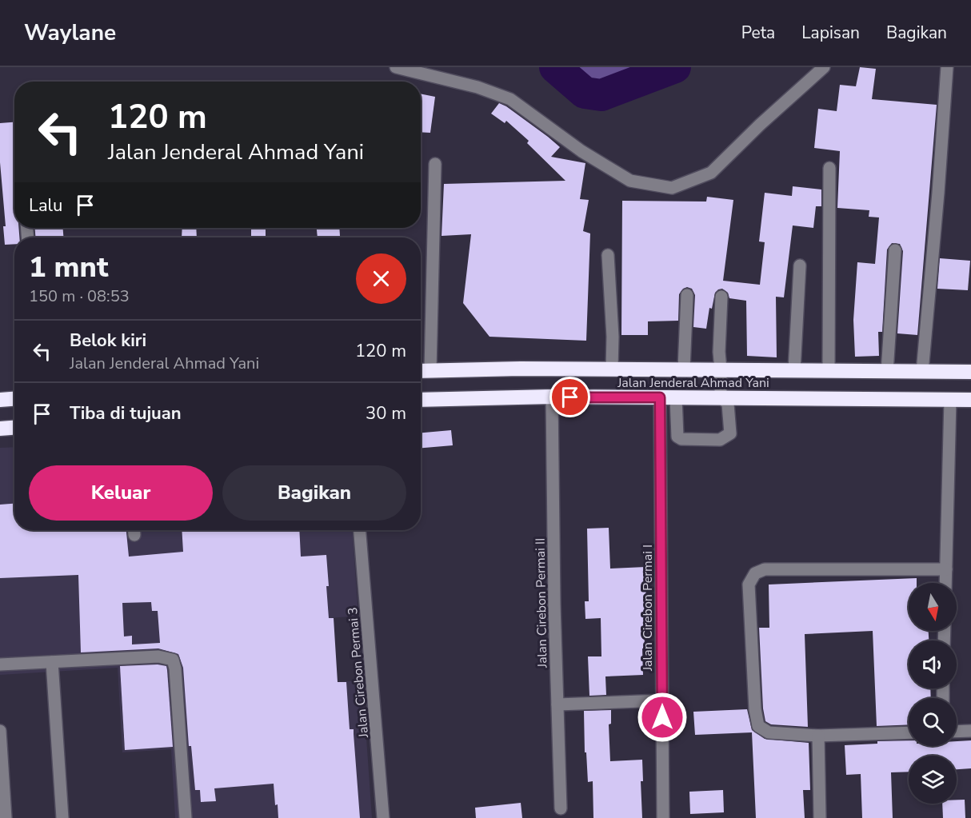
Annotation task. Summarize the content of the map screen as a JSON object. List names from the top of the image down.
{
  "streets": {
    "highway": ["Jalan Jenderal Ahmad Yani"],
    "street": ["Jalan Cirebon Permai II", "Jalan Cirebon Permai I", "Jalan Cirebon Permai 3"]
  },
  "crossings": [
    ["Jalan Jenderal Ahmad Yani", "Jalan Cirebon Permai II"],
    ["Jalan Jenderal Ahmad Yani", "Jalan Cirebon Permai I"]
  ],
  "north": "bottom",
  "page": {
    "header": "Waylane",
    "nav": ["Peta", "Lapisan", "Bagikan"],
    "turn": ["120 m", "Jalan Jenderal Ahmad Yani"],
    "then": "Lalu",
    "heading": ["1 mnt", "150 m · 08:53"],
    "list": [
      {
        "name": "Belok kiri",
        "note": "Jalan Jenderal Ahmad Yani",
        "value": "120 m"
      },
      {
        "name": "Tiba di tujuan",
        "value": "30 m"
      }
    ],
    "buttons": ["Keluar", "Bagikan"]
  }
}
